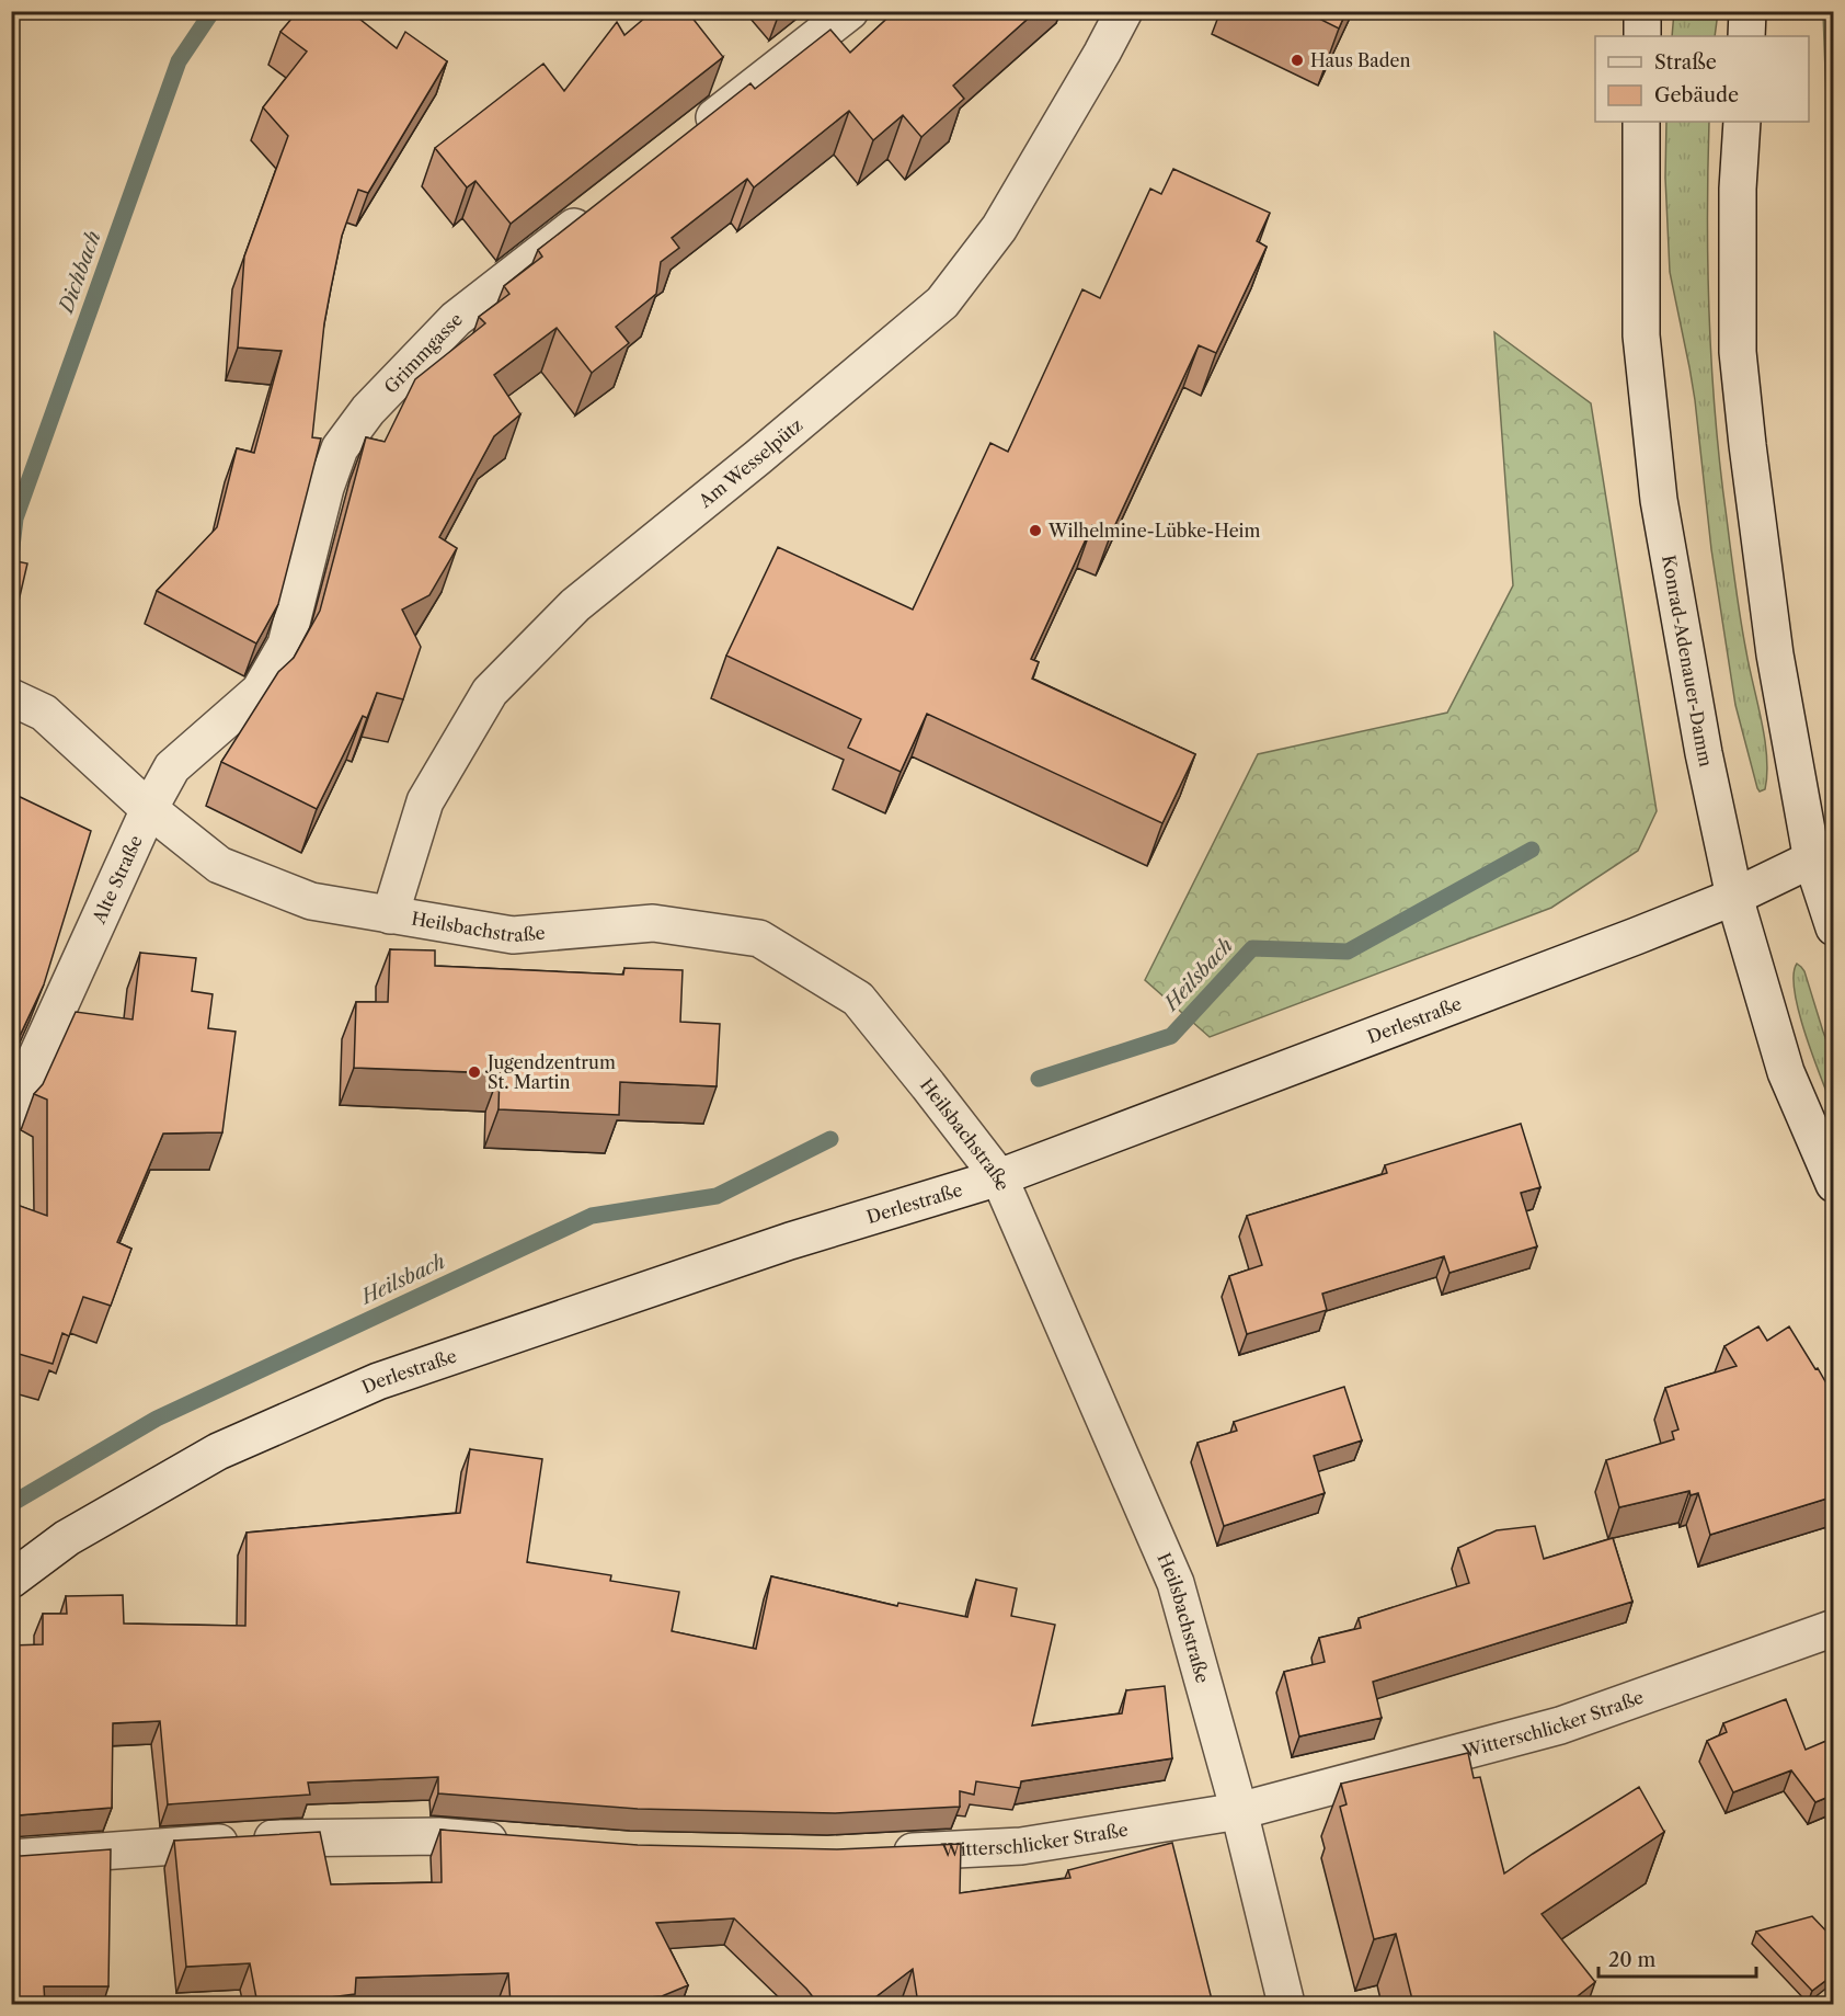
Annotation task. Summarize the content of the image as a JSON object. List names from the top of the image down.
{
  "streets": {
    "street": [
      "Grimmgasse",
      "Am Wesselpütz",
      "Konrad-Adenauer-Damm",
      "Alte Straße",
      "Heilsbachstraße",
      "Derlestraße",
      "Witterschlicker Straße"
    ]
  },
  "crossings": [
    ["Grimmgasse", "Alte Straße"],
    ["Grimmgasse", "Heilsbachstraße"],
    ["Am Wesselpütz", "Heilsbachstraße"],
    ["Konrad-Adenauer-Damm", "Derlestraße"],
    ["Alte Straße", "Heilsbachstraße"],
    ["Heilsbachstraße", "Derlestraße"],
    ["Heilsbachstraße", "Witterschlicker Straße"]
  ],
  "water": ["Dichbach", "Heilsbach"],
  "places": ["Haus Baden", "Wilhelmine-Lübke-Heim", "Jugendzentrum St. Martin"],
  "legend": ["Straße", "Gebäude"],
  "scale_bar": "20 m"
}
